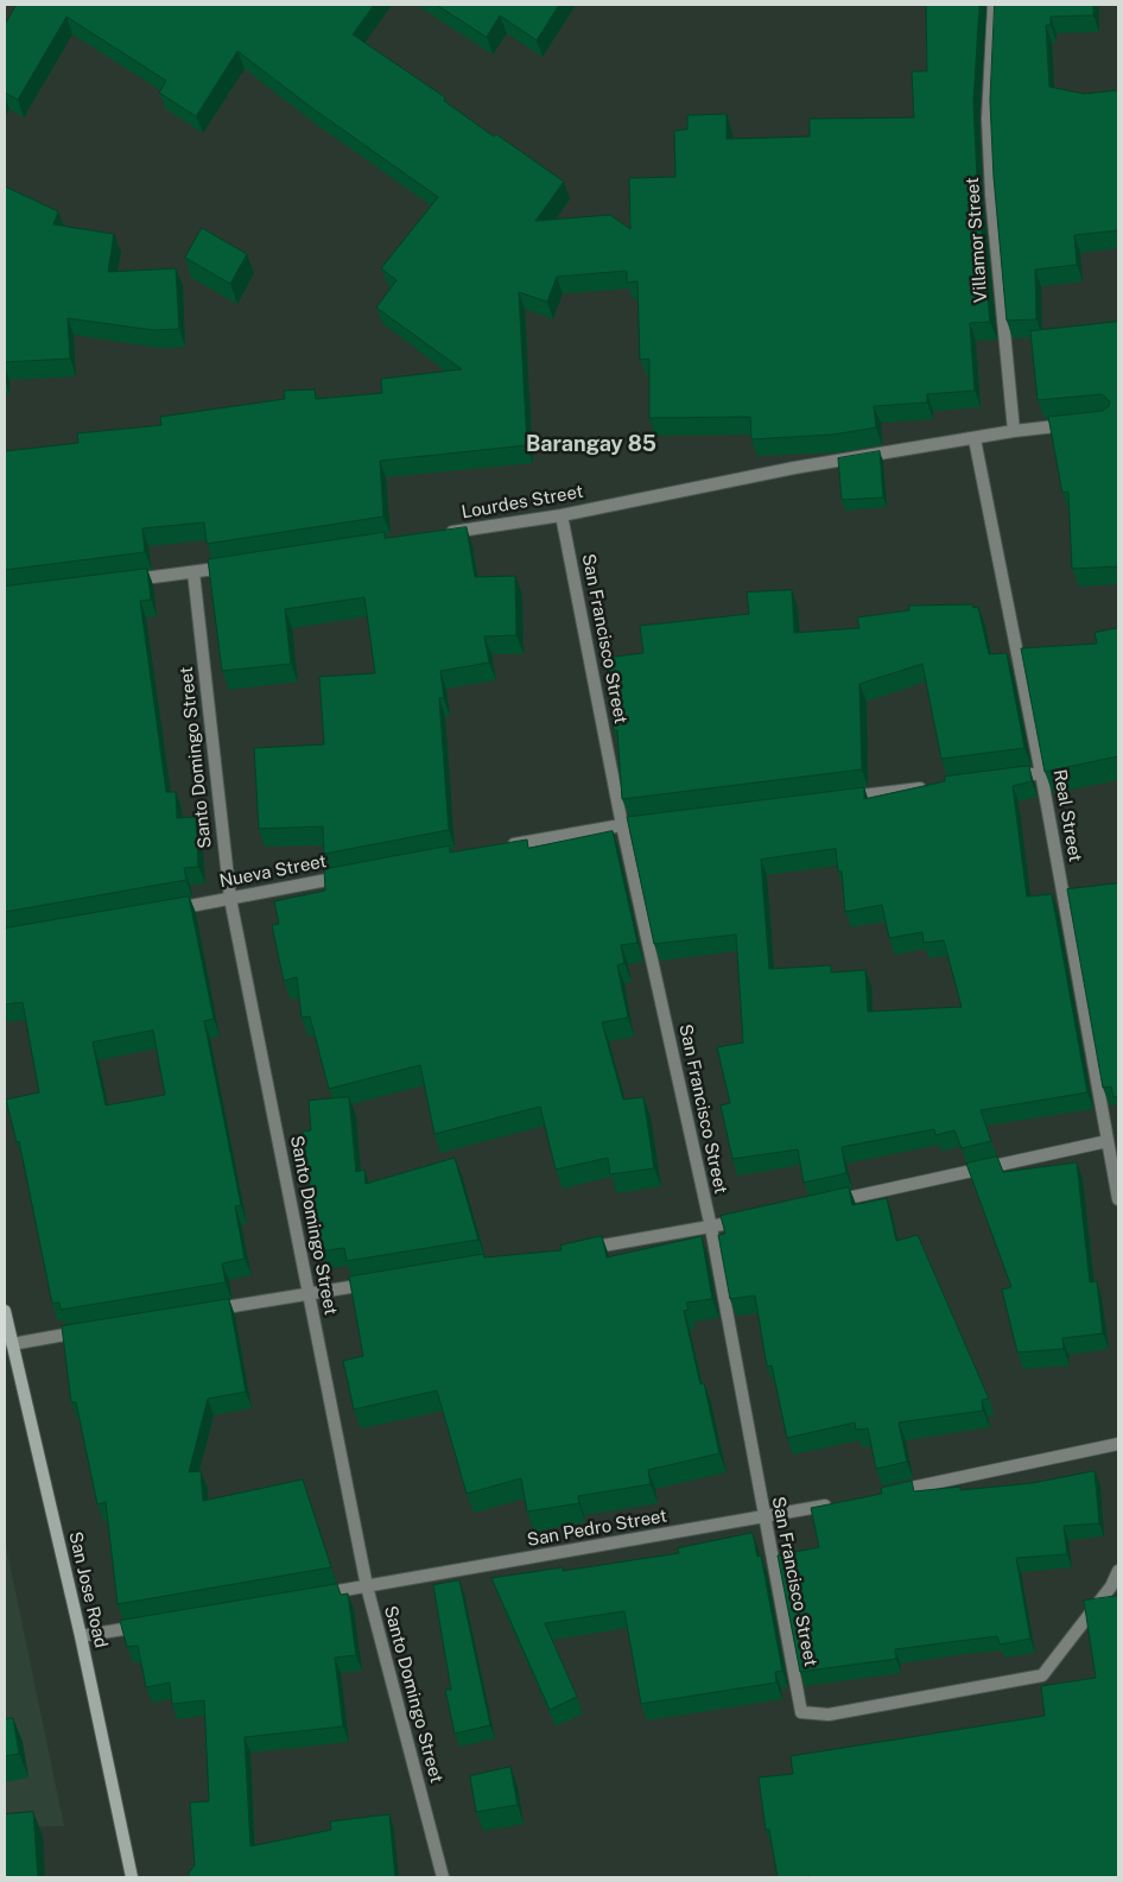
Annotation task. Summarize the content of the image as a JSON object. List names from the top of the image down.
{
  "streets": {
    "main road": ["San Jose Road"],
    "street": [
      "Villamor Street",
      "Lourdes Street",
      "San Francisco Street",
      "Santo Domingo Street",
      "Real Street",
      "Nueva Street",
      "San Pedro Street"
    ]
  },
  "crossings": [
    ["Lourdes Street", "San Francisco Street"],
    ["Lourdes Street", "Real Street"],
    ["San Francisco Street", "San Pedro Street"],
    ["Santo Domingo Street", "Nueva Street"],
    ["Santo Domingo Street", "San Pedro Street"]
  ],
  "districts": ["Barangay 85"]
}
